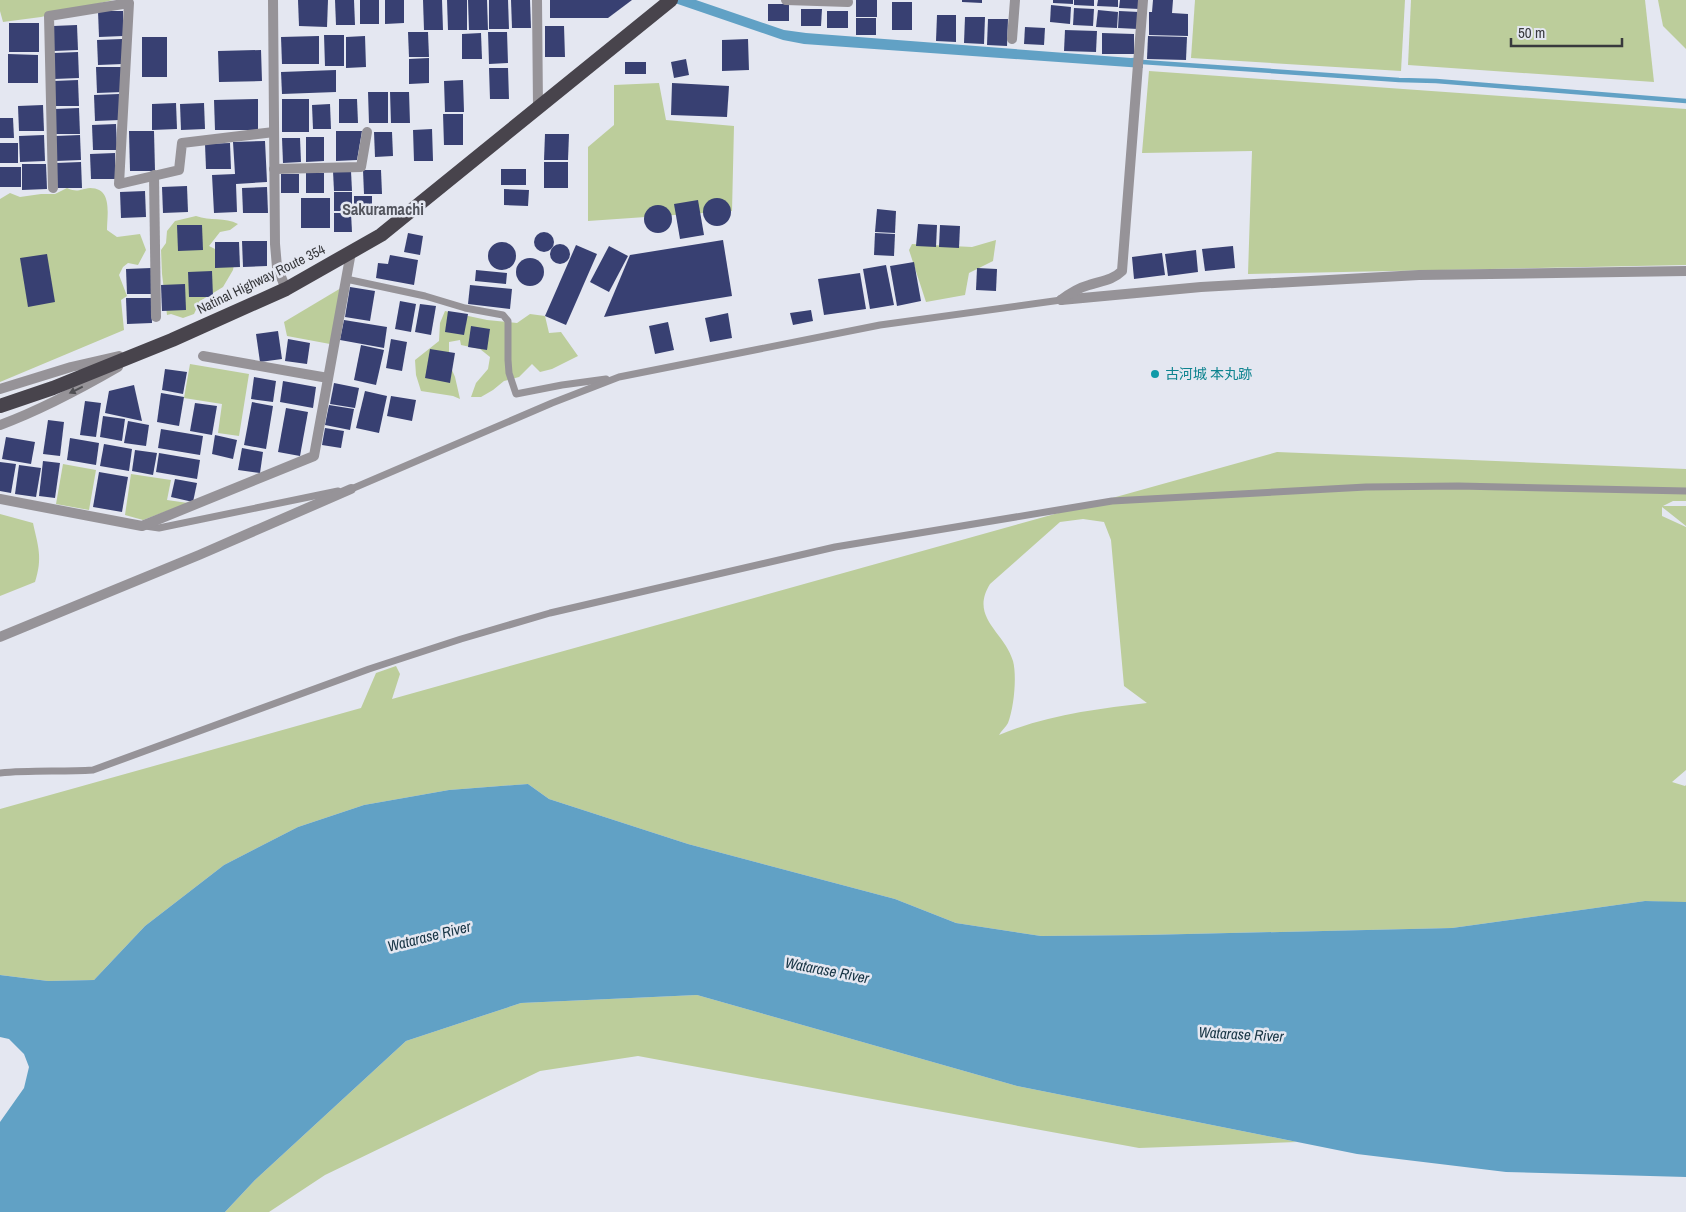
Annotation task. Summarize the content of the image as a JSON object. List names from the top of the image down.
{
  "streets": {
    "highway": ["Natinal Highway Route 354"]
  },
  "districts": ["Sakuramachi"],
  "water": ["Watarase River"],
  "places": ["古河城 本丸跡"],
  "scale_bar": "50 m"
}
